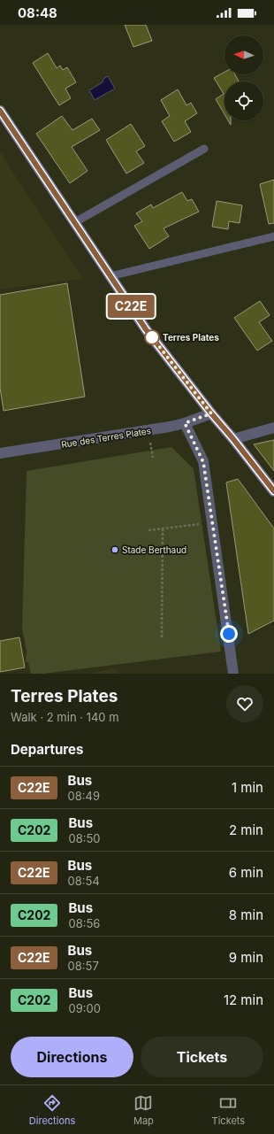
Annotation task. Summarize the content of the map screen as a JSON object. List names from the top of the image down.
{
  "streets": {
    "street": ["Rue des Terres Plates"]
  },
  "places": ["Terres Plates", "Stade Berthaud"],
  "lines": ["bus line C22E"],
  "north": "left",
  "page": {
    "status": "08:48",
    "on_map": "C22E",
    "heading": [
      ["Terres Plates", "Walk · 2 min · 140 m"],
      "Departures"
    ],
    "list": [
      {
        "mark": "C22E",
        "name": "Bus",
        "note": "08:49",
        "value": "1 min"
      },
      {
        "mark": "C202",
        "name": "Bus",
        "note": "08:50",
        "value": "2 min"
      },
      {
        "mark": "C22E",
        "name": "Bus",
        "note": "08:54",
        "value": "6 min"
      },
      {
        "mark": "C202",
        "name": "Bus",
        "note": "08:56",
        "value": "8 min"
      },
      {
        "mark": "C22E",
        "name": "Bus",
        "note": "08:57",
        "value": "9 min"
      },
      {
        "mark": "C202",
        "name": "Bus",
        "note": "09:00",
        "value": "12 min"
      }
    ],
    "buttons": ["Directions", "Tickets"],
    "tabs": ["Directions", "Map", "Tickets"]
  }
}
